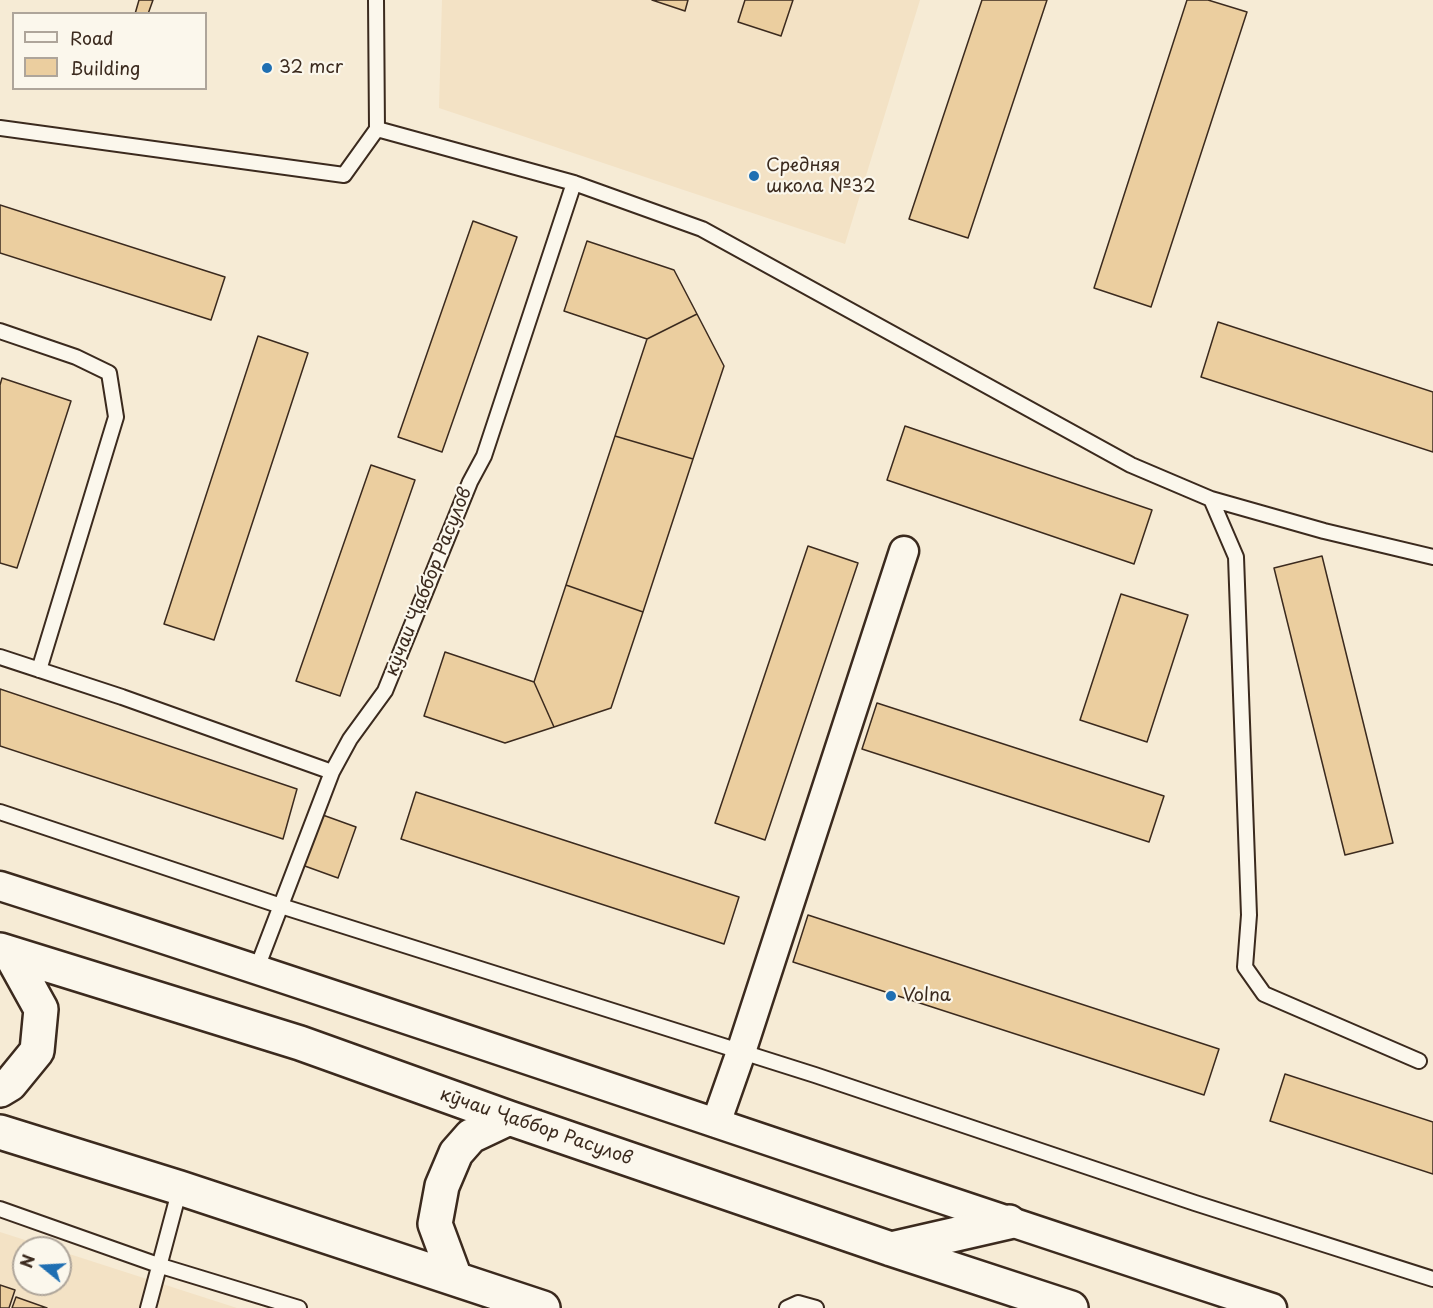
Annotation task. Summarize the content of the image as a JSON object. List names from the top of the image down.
{
  "streets": {
    "main road": ["кӯчаи Ҷаббор Расулов"]
  },
  "places": ["32 mcr", "Средняя школа №32", "Volna"],
  "legend": ["Road", "Building"],
  "north": "left"
}
